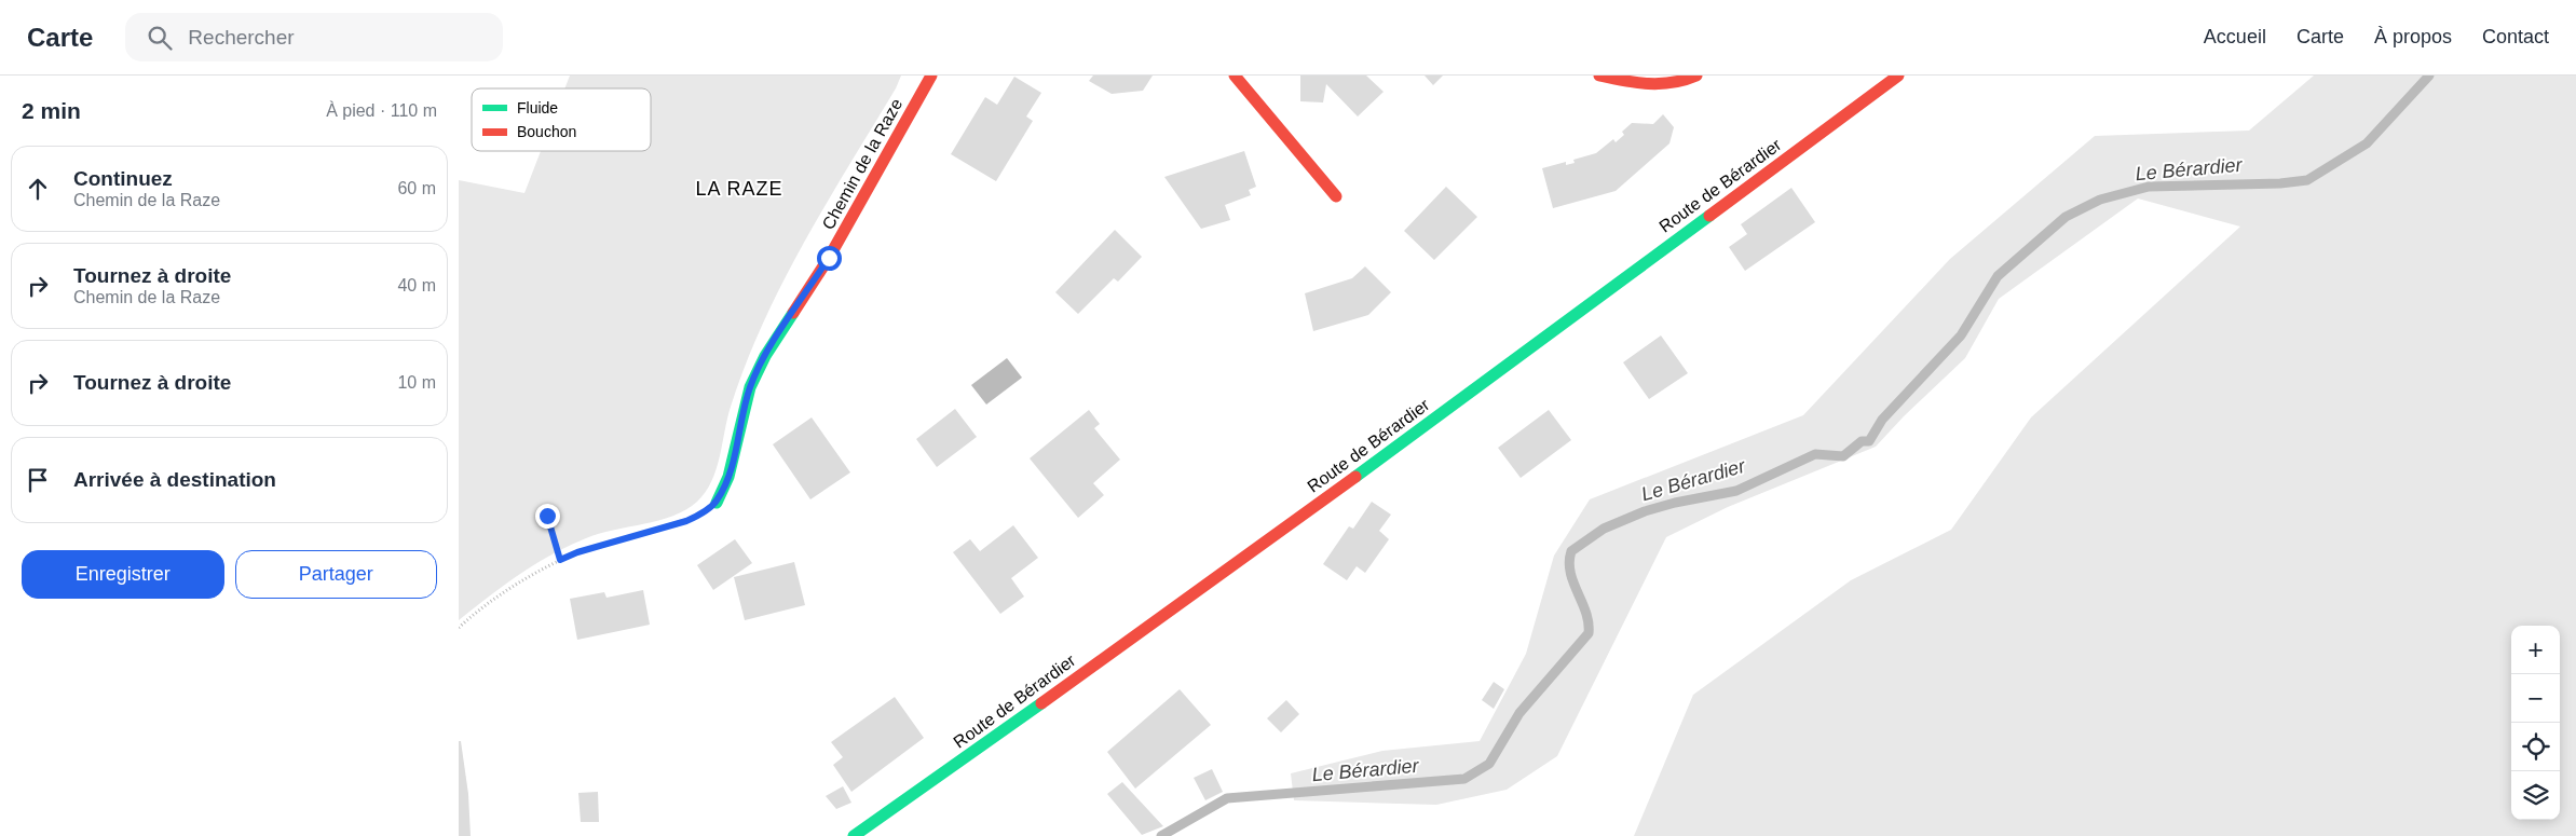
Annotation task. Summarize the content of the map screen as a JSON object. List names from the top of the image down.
{
  "streets": {
    "main road": ["Chemin de la Raze", "Route de Bérardier"]
  },
  "districts": ["LA RAZE"],
  "water": ["Le Bérardier"],
  "legend": ["Fluide", "Bouchon"],
  "page": {
    "header": "Carte",
    "search": "Rechercher",
    "nav": [
      "Accueil",
      "Carte",
      "À propos",
      "Contact"
    ],
    "heading": ["2 min", "À pied · 110 m"],
    "list": [
      ["Continuez", "Chemin de la Raze", "60 m"],
      ["Tournez à droite", "Chemin de la Raze", "40 m"],
      ["Tournez à droite", "10 m"],
      "Arrivée à destination"
    ],
    "buttons": ["Enregistrer", "Partager"],
    "map_buttons": ["+", "−"]
  }
}
